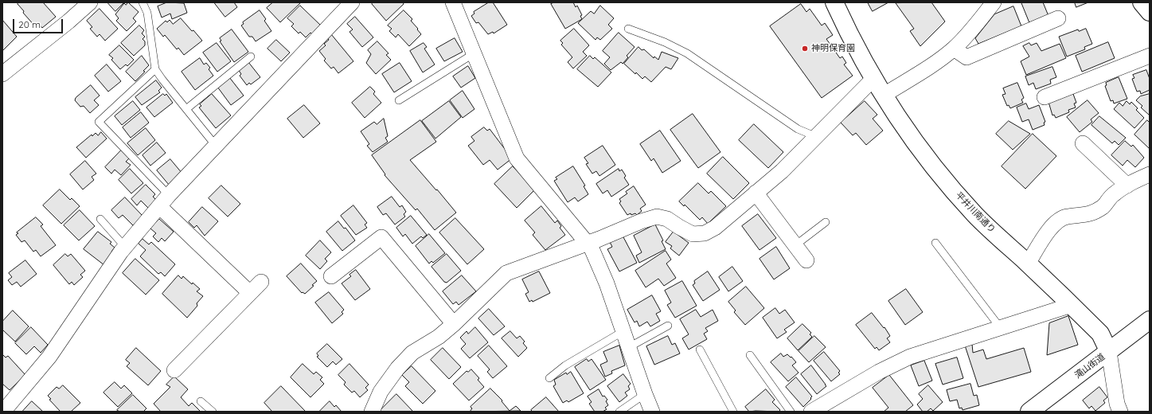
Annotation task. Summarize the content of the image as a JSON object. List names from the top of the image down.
{
  "streets": {
    "main road": ["平井川南通り", "滝山街道"]
  },
  "crossings": [
    ["平井川南通り", "滝山街道"]
  ],
  "places": ["神明保育園"],
  "scale_bar": "20 m"
}
